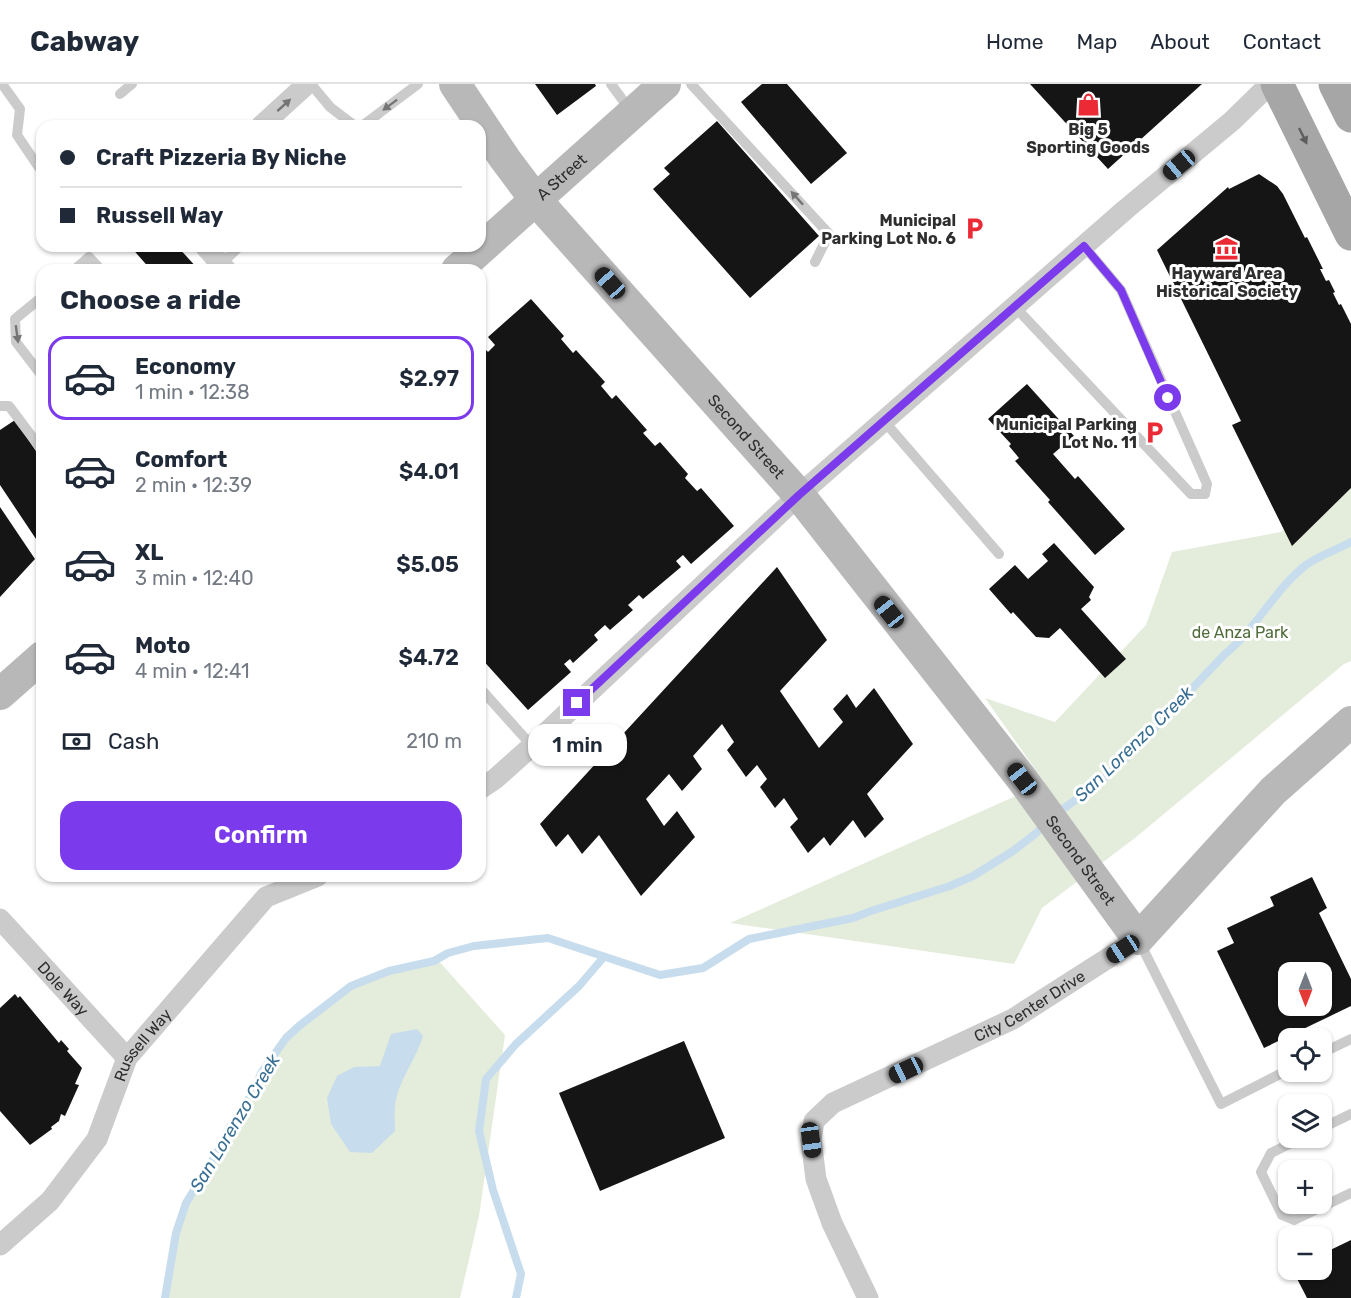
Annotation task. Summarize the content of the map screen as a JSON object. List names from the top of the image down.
{
  "streets": {
    "street": [
      "A Street",
      "Second Street",
      "Dole Way",
      "City Center Drive",
      "Russell Way"
    ]
  },
  "crossings": [
    ["A Street", "Second Street"],
    ["Second Street", "City Center Drive"],
    ["Dole Way", "Russell Way"]
  ],
  "water": ["San Lorenzo Creek"],
  "parks": ["de Anza Park"],
  "places": {
    "shop": ["Big 5 Sporting Goods"],
    "parking": ["Municipal Parking Lot No. 6", "Municipal Parking Lot No. 11"],
    "museum": ["Hayward Area Historical Society"]
  },
  "north": "bottom",
  "page": {
    "header": "Cabway",
    "nav": [
      "Home",
      "Map",
      "About",
      "Contact"
    ],
    "banner": ["Craft Pizzeria By Niche", "Russell Way"],
    "heading": "Choose a ride",
    "list": [
      {
        "name": "Economy",
        "note": "1 min · 12:38",
        "value": "$2.97"
      },
      {
        "name": "Comfort",
        "note": "2 min · 12:39",
        "value": "$4.01"
      },
      {
        "name": "XL",
        "note": "3 min · 12:40",
        "value": "$5.05"
      },
      {
        "name": "Moto",
        "note": "4 min · 12:41",
        "value": "$4.72"
      }
    ],
    "pay": ["Cash", "210 m"],
    "bubble": "1 min",
    "buttons": "Confirm",
    "map_buttons": ["+", "−"]
  }
}
